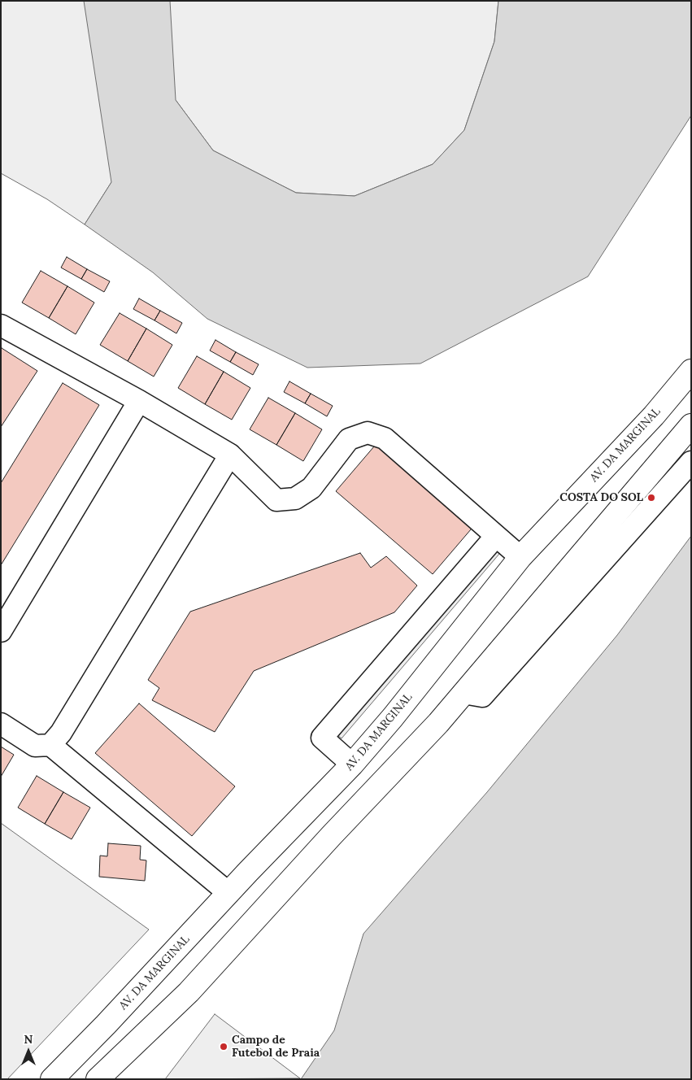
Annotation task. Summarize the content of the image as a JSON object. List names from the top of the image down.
{
  "streets": {
    "main road": ["AV. DA MARGINAL"]
  },
  "places": ["COSTA DO SOL", "Campo de Futebol de Praia"],
  "north": "top"
}
